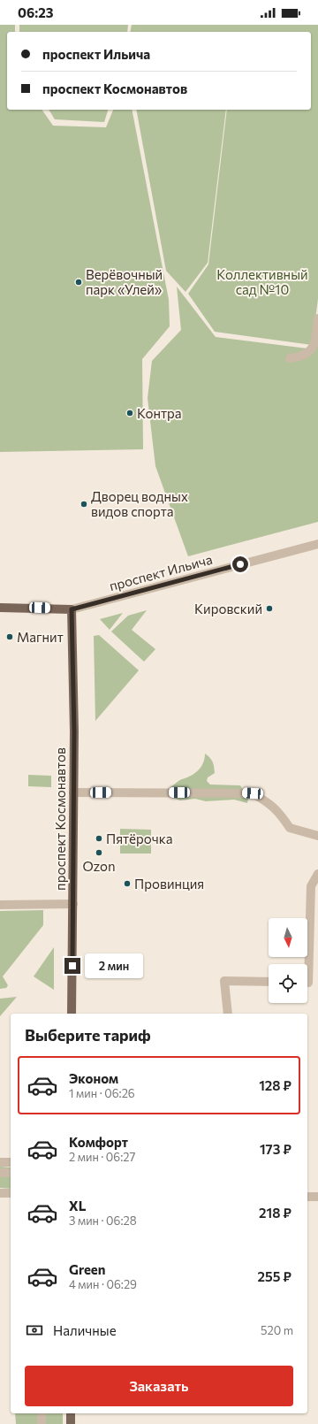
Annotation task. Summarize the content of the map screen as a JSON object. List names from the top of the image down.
{
  "streets": {
    "main road": ["проспект Ильича", "проспект Космонавтов"]
  },
  "crossings": [
    ["проспект Ильича", "проспект Космонавтов"]
  ],
  "parks": ["Коллективный сад №10"],
  "places": [
    "Верёвочный парк «Улей»",
    "Контра",
    "Дворец водных видов спорта",
    "Кировский",
    "Магнит",
    "Пятёрочка",
    "Ozon",
    "Провинция"
  ],
  "north": "bottom",
  "page": {
    "status": "06:23",
    "banner": ["проспект Ильича", "проспект Космонавтов"],
    "bubble": "2 мин",
    "heading": "Выберите тариф",
    "list": [
      {
        "name": "Эконом",
        "note": "1 мин · 06:26",
        "value": "128 ₽"
      },
      {
        "name": "Комфорт",
        "note": "2 мин · 06:27",
        "value": "173 ₽"
      },
      {
        "name": "XL",
        "note": "3 мин · 06:28",
        "value": "218 ₽"
      },
      {
        "name": "Green",
        "note": "4 мин · 06:29",
        "value": "255 ₽"
      }
    ],
    "pay": ["Наличные", "520 m"],
    "buttons": "Заказать"
  }
}
